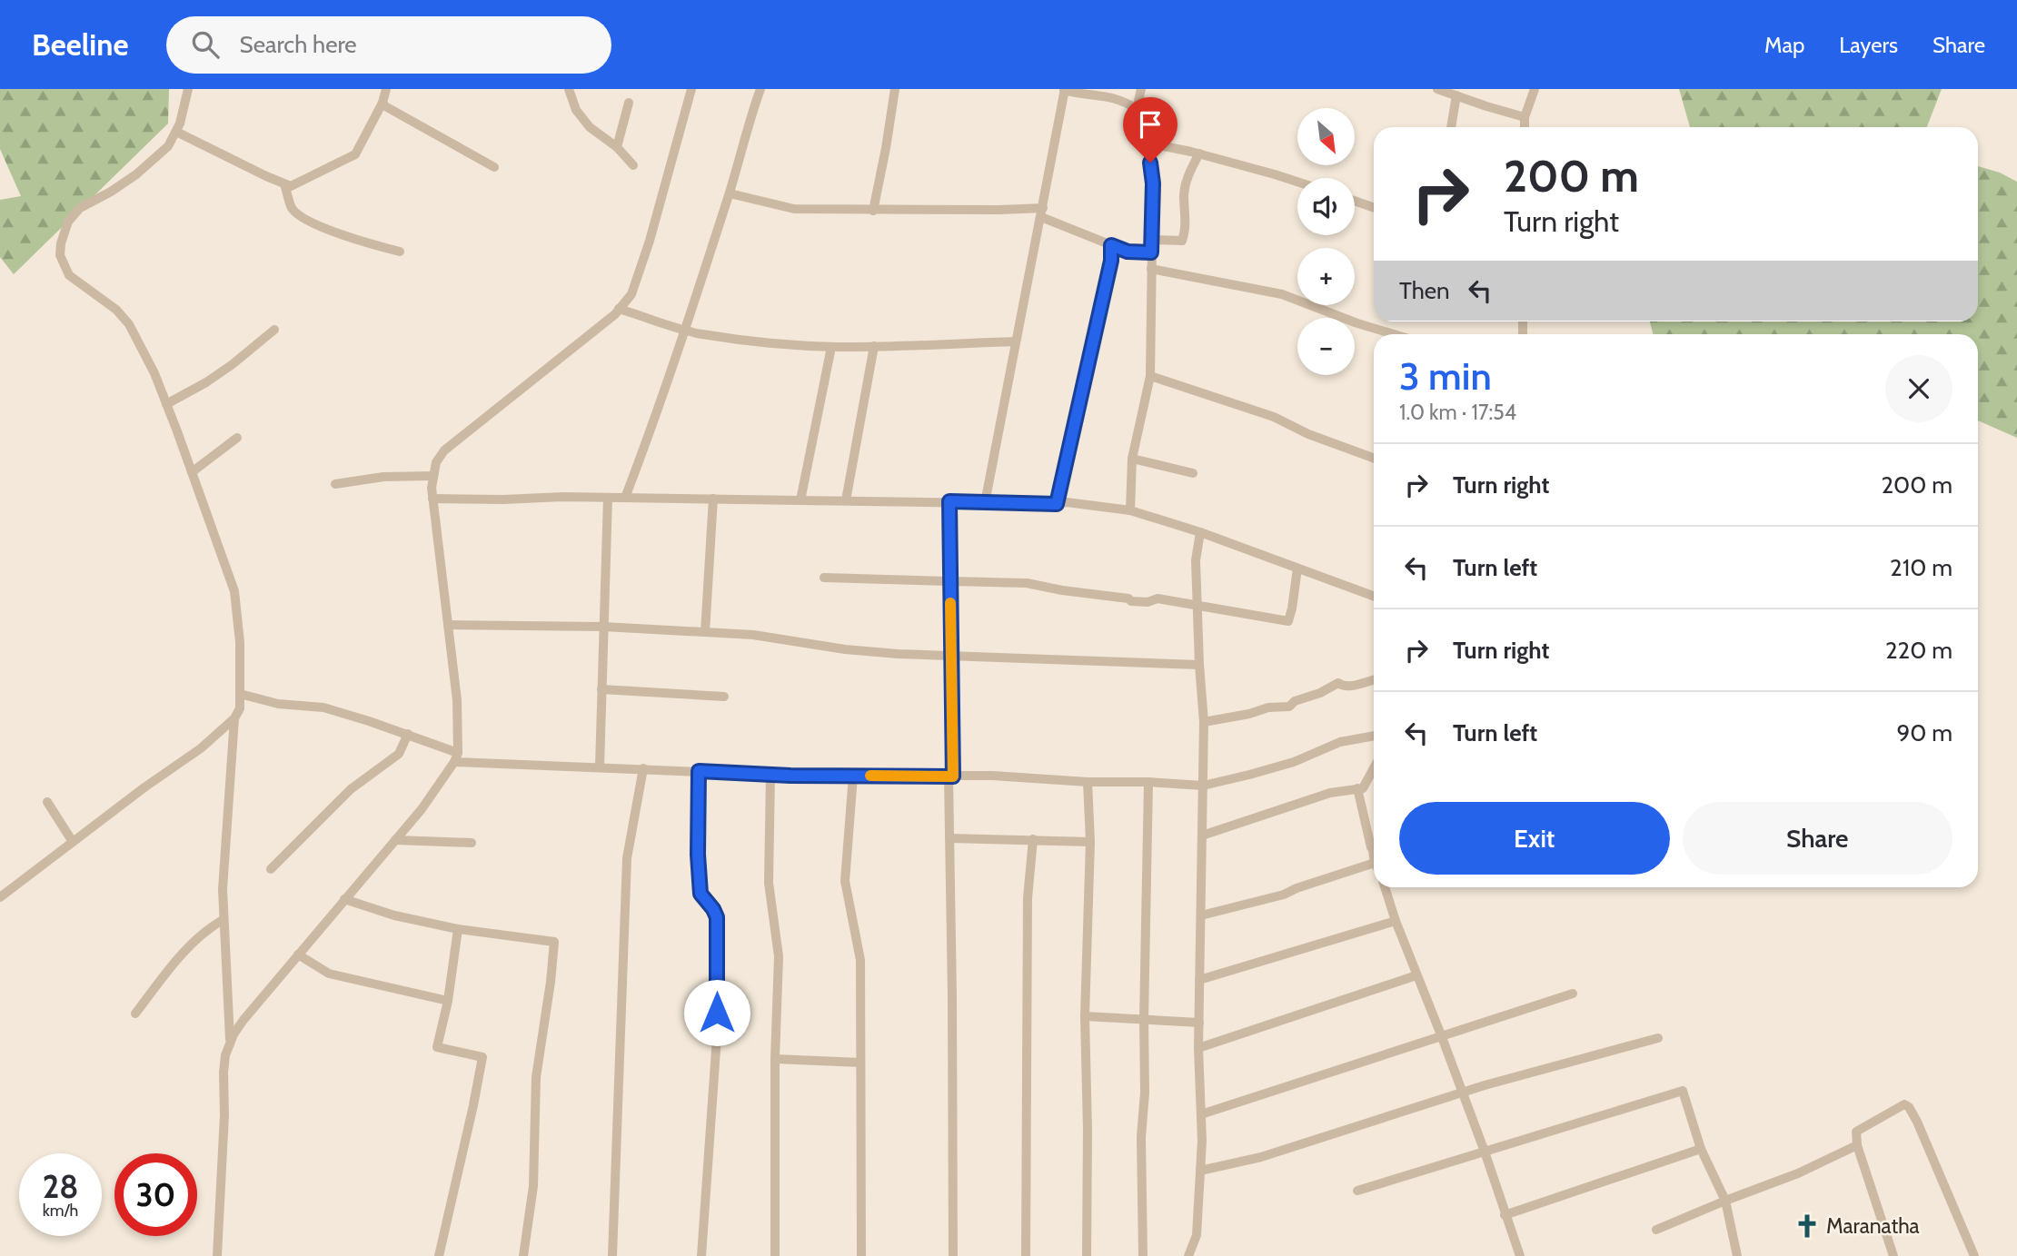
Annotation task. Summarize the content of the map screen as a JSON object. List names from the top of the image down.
{
  "places": {
    "church": ["Maranatha"]
  },
  "north": "bottom right",
  "page": {
    "header": "Beeline",
    "search": "Search here",
    "nav": ["Map", "Layers", "Share"],
    "map_buttons": ["+", "−"],
    "turn": ["200 m", "Turn right"],
    "then": "Then",
    "heading": ["3 min", "1.0 km · 17:54"],
    "list": [
      {
        "name": "Turn right",
        "value": "200 m"
      },
      {
        "name": "Turn left",
        "value": "210 m"
      },
      {
        "name": "Turn right",
        "value": "220 m"
      },
      {
        "name": "Turn left",
        "value": "90 m"
      }
    ],
    "buttons": ["Exit", "Share"],
    "speed": "28 km/h",
    "limit": "30"
  }
}
